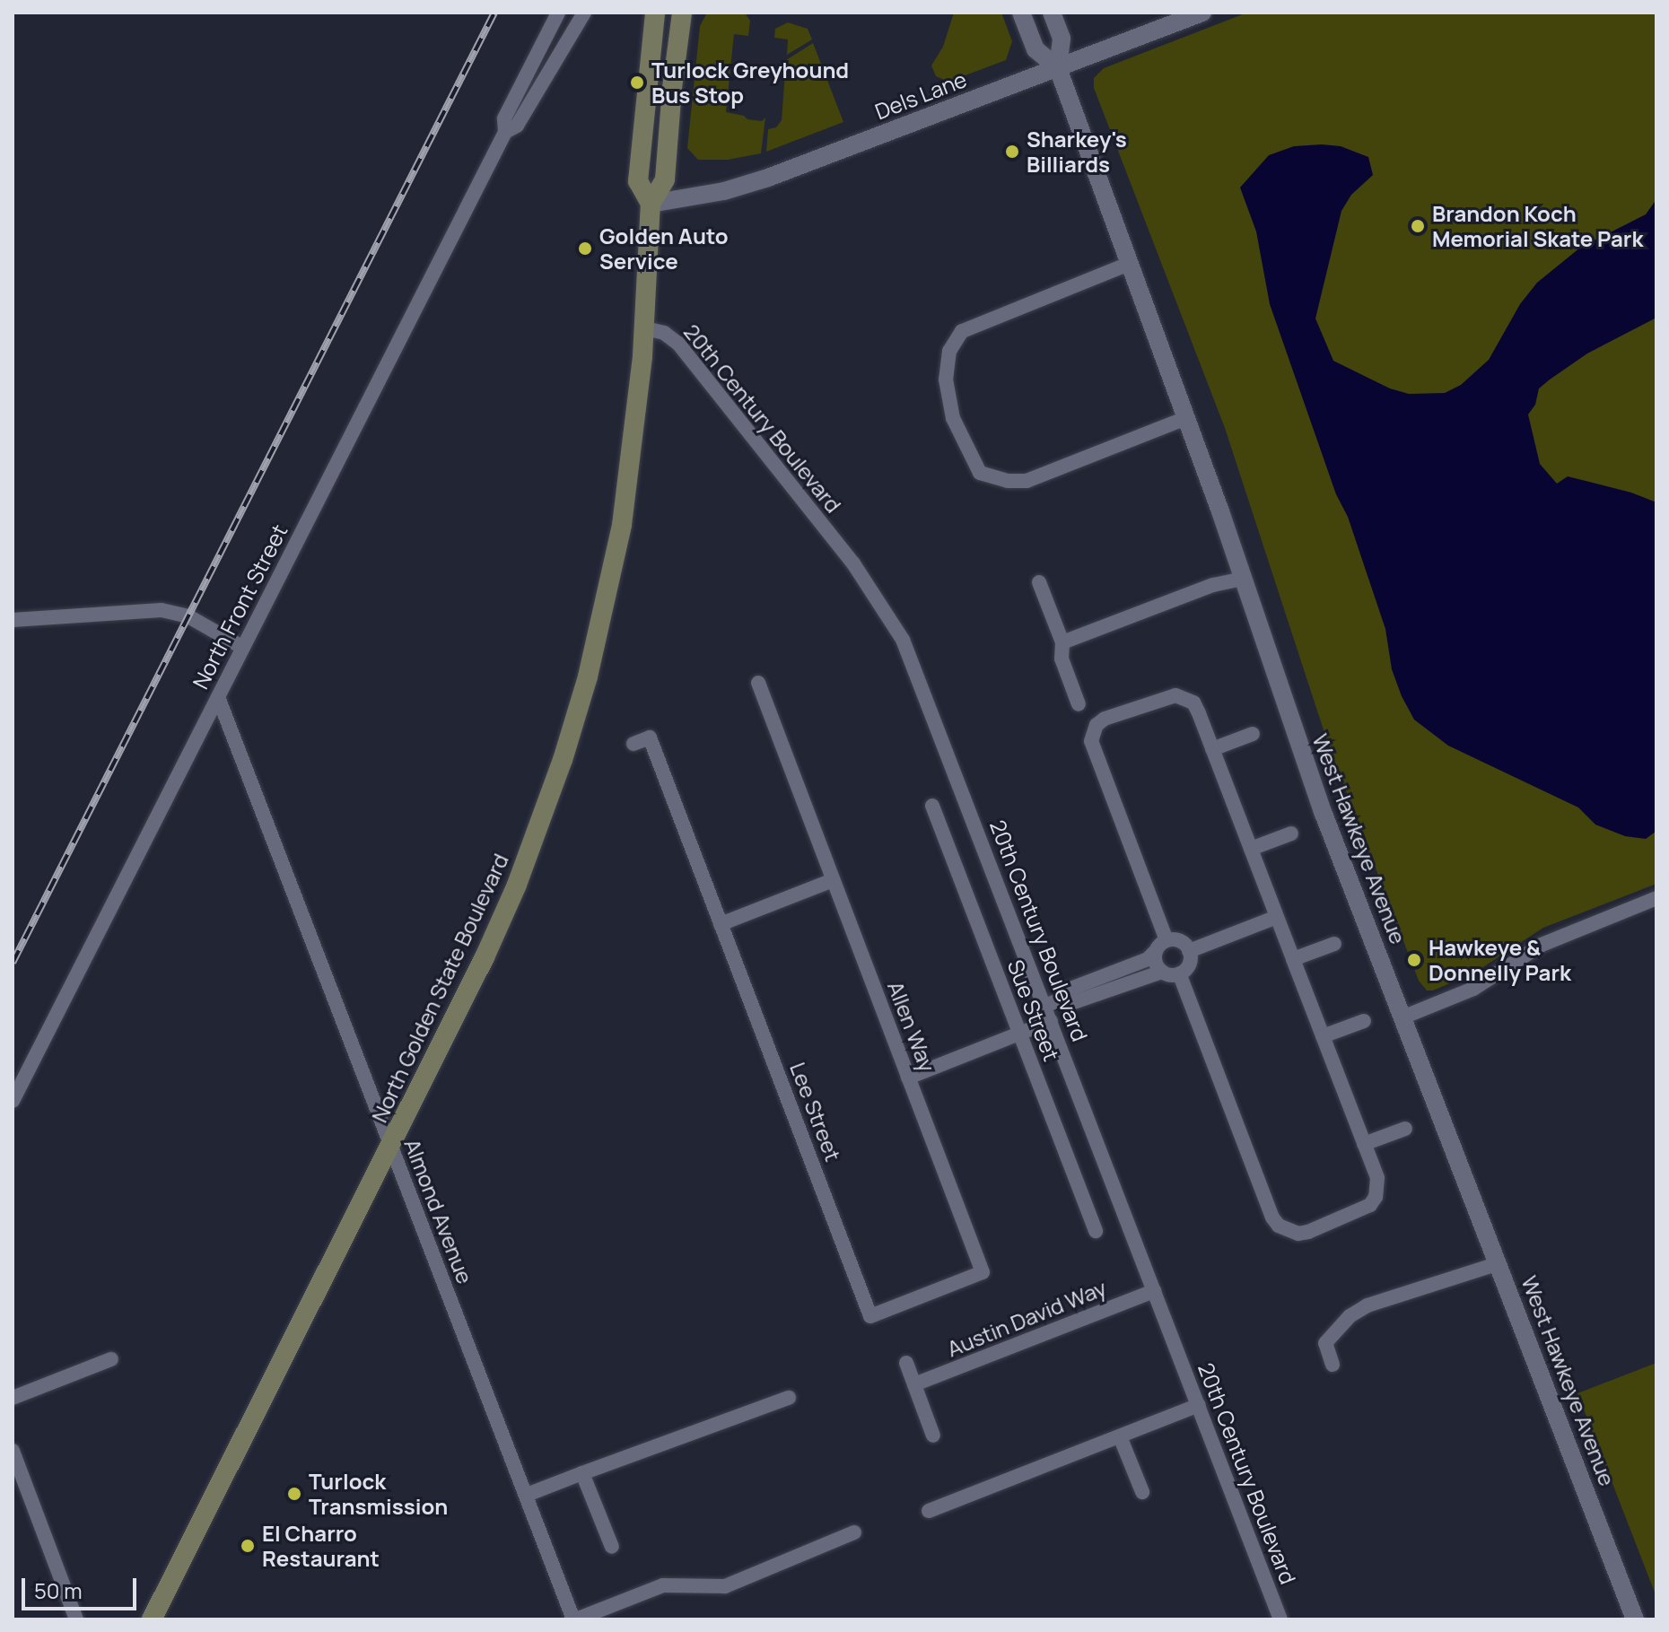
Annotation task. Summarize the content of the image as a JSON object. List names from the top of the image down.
{
  "streets": {
    "main road": ["North Golden State Boulevard"],
    "street": [
      "Dels Lane",
      "20th Century Boulevard",
      "North Front Street",
      "West Hawkeye Avenue",
      "Sue Street",
      "Allen Way",
      "Lee Street",
      "Almond Avenue",
      "Austin David Way"
    ]
  },
  "crossings": [
    ["Dels Lane", "West Hawkeye Avenue"],
    ["Dels Lane", "North Golden State Boulevard"],
    ["20th Century Boulevard", "North Golden State Boulevard"],
    ["20th Century Boulevard", "Austin David Way"],
    ["North Front Street", "Almond Avenue"],
    ["North Golden State Boulevard", "Almond Avenue"],
    ["Allen Way", "Lee Street"]
  ],
  "places": [
    "Turlock Greyhound Bus Stop",
    "Sharkey's Billiards",
    "Brandon Koch Memorial Skate Park",
    "Golden Auto Service",
    "Hawkeye & Donnelly Park",
    "Turlock Transmission",
    "El Charro Restaurant"
  ],
  "scale_bar": "50 m"
}
